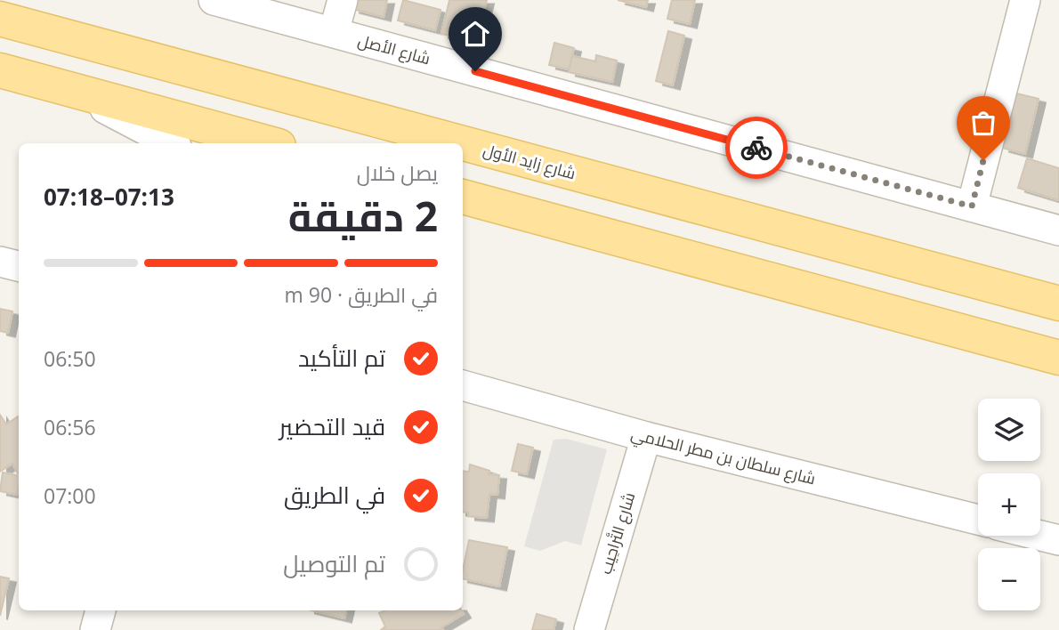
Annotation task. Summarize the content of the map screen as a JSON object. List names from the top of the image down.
{
  "streets": {
    "main road": ["شارع زايد الأول"],
    "street": ["شارع الأصل", "شارع سلطان بن مطر الحلامي", "شارع التَّراحِيب"]
  },
  "crossings": [
    ["شارع سلطان بن مطر الحلامي", "شارع التَّراحِيب"]
  ],
  "page": {
    "heading": ["2 دقيقة", "يصل خلال", "07:13–07:18"],
    "bar": "في الطريق · 90 m",
    "list": [
      ["تم التأكيد", "06:50"],
      ["قيد التحضير", "06:56"],
      ["في الطريق", "07:00"],
      "تم التوصيل"
    ],
    "map_buttons": ["+", "−"]
  }
}
